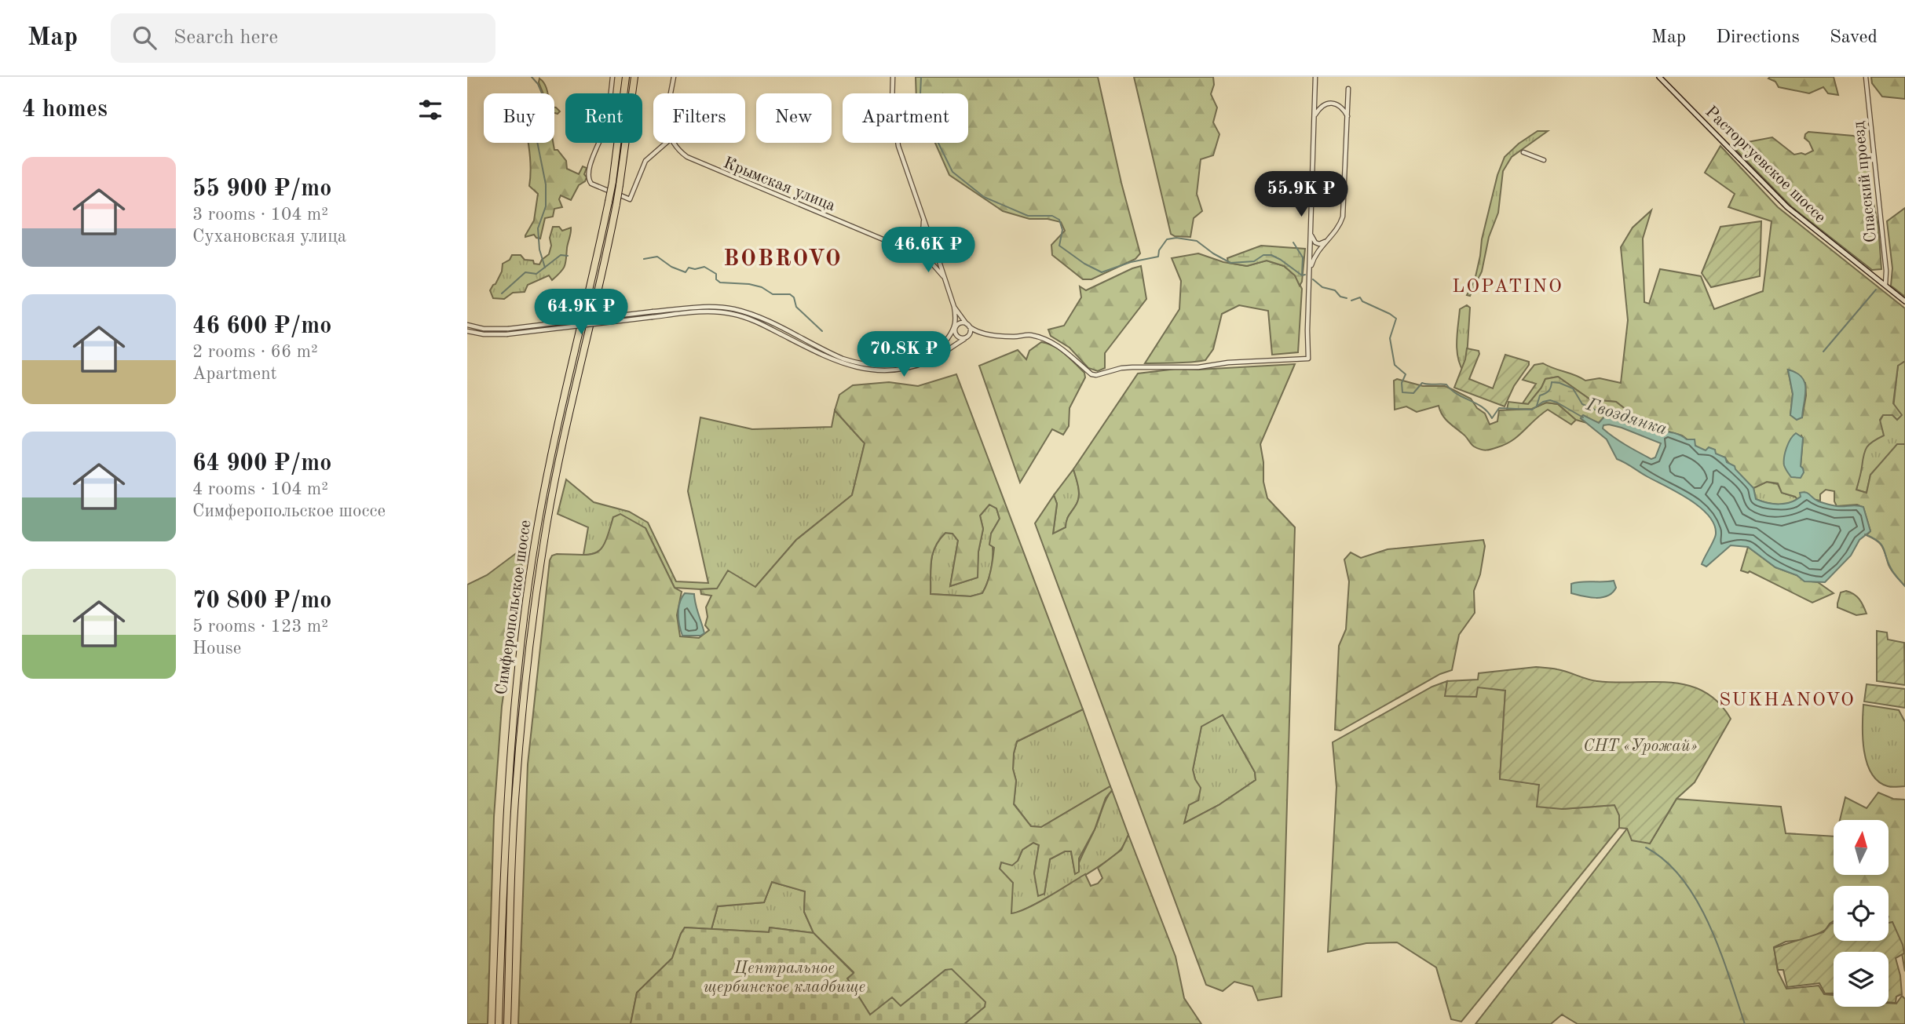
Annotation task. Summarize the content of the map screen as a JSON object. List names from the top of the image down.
{
  "streets": {
    "highway": ["Симферопольское шоссе"],
    "main road": ["Расторгуевское шоссе"],
    "street": ["Спасский проезд", "Крымская улица"]
  },
  "crossings": [
    ["Расторгуевское шоссе", "Спасский проезд"]
  ],
  "districts": ["BOBROVO", "LOPATINO", "SUKHANOVO"],
  "water": ["Гвоздянка"],
  "parks": ["СНТ «Урожай»", "Центральное щербинское кладбище"],
  "north": "top",
  "page": {
    "header": "Map",
    "search": "Search here",
    "nav": ["Map", "Directions", "Saved"],
    "heading": "4 homes",
    "chip": [
      "Buy",
      "Rent",
      "Filters",
      "New",
      "Apartment"
    ],
    "list": [
      {
        "name": "55 900 ₽/mo",
        "note": "3 rooms · 104 m² · Сухановская улица"
      },
      {
        "name": "46 600 ₽/mo",
        "note": "2 rooms · 66 m² · Apartment"
      },
      {
        "name": "64 900 ₽/mo",
        "note": "4 rooms · 104 m² · Симферопольское шоссе"
      },
      {
        "name": "70 800 ₽/mo",
        "note": "5 rooms · 123 m² · House"
      }
    ],
    "price": [
      "55.9K ₽",
      "46.6K ₽",
      "64.9K ₽",
      "70.8K ₽"
    ]
  }
}
